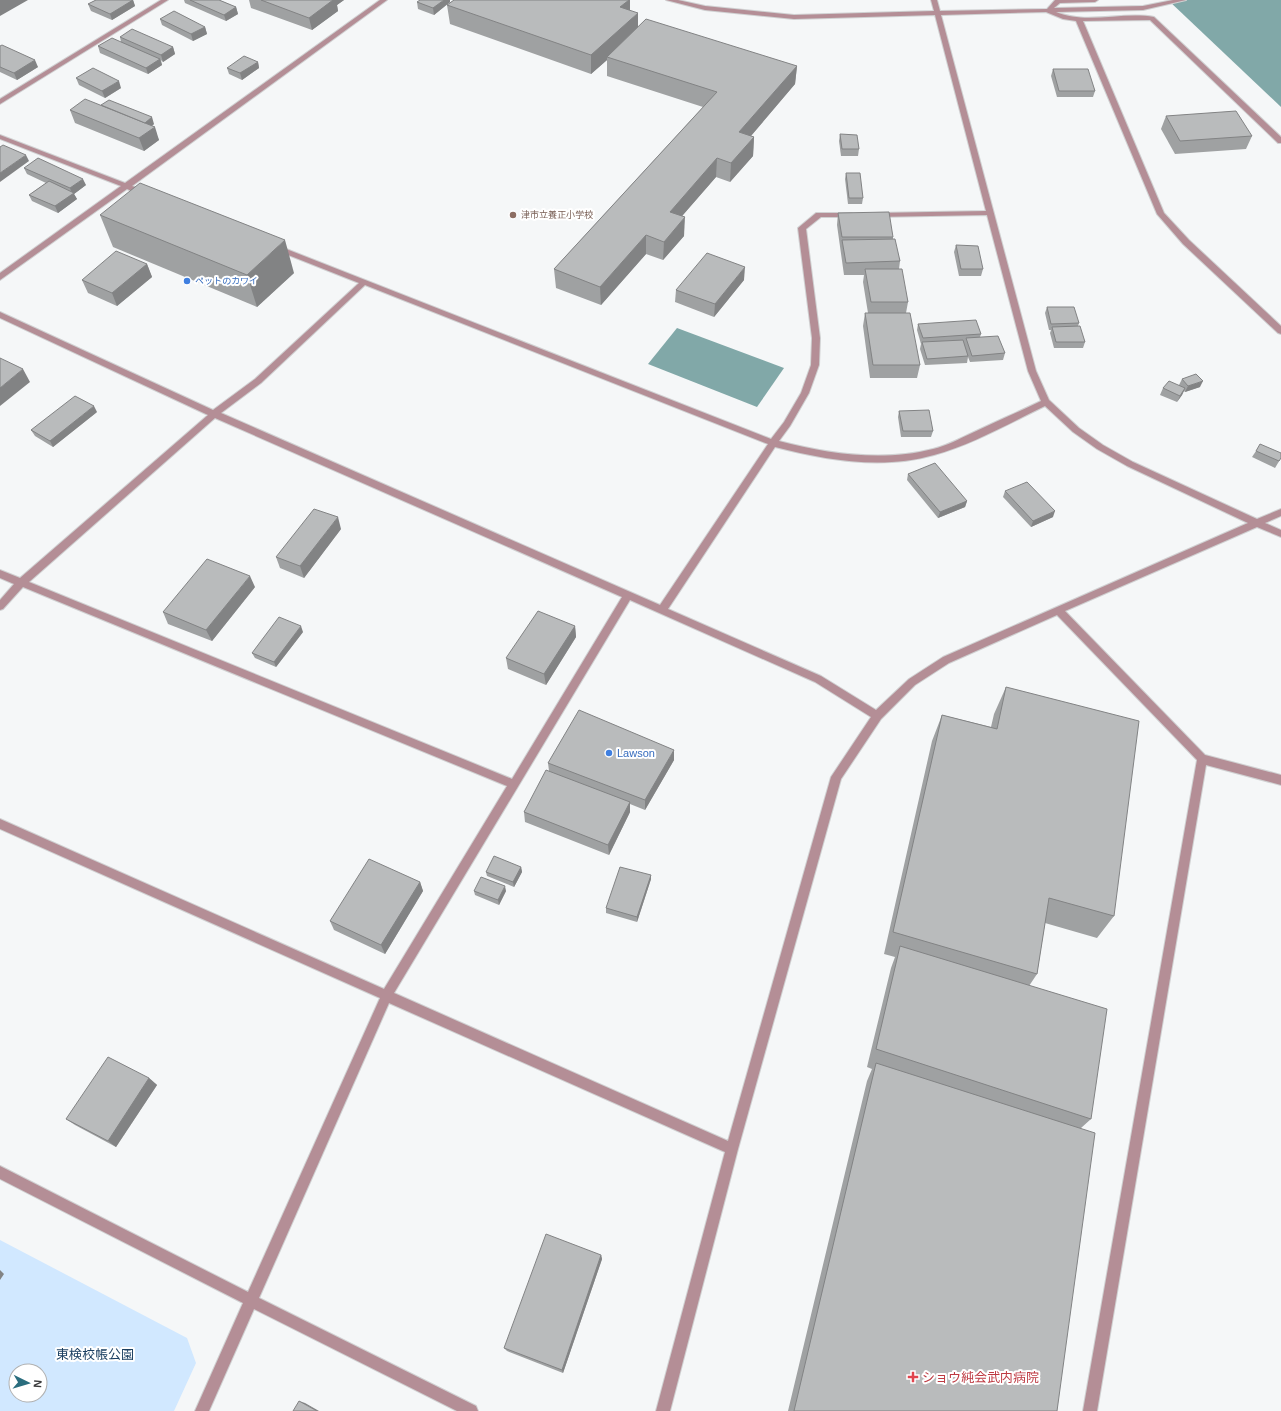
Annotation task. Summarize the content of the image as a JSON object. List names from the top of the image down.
{
  "parks": ["東検校帳公園"],
  "places": {
    "other": ["津市立養正小学校", "ペットのカワイ", "Lawson"],
    "health": ["ショウ純会武内病院"]
  },
  "north": "right"
}
